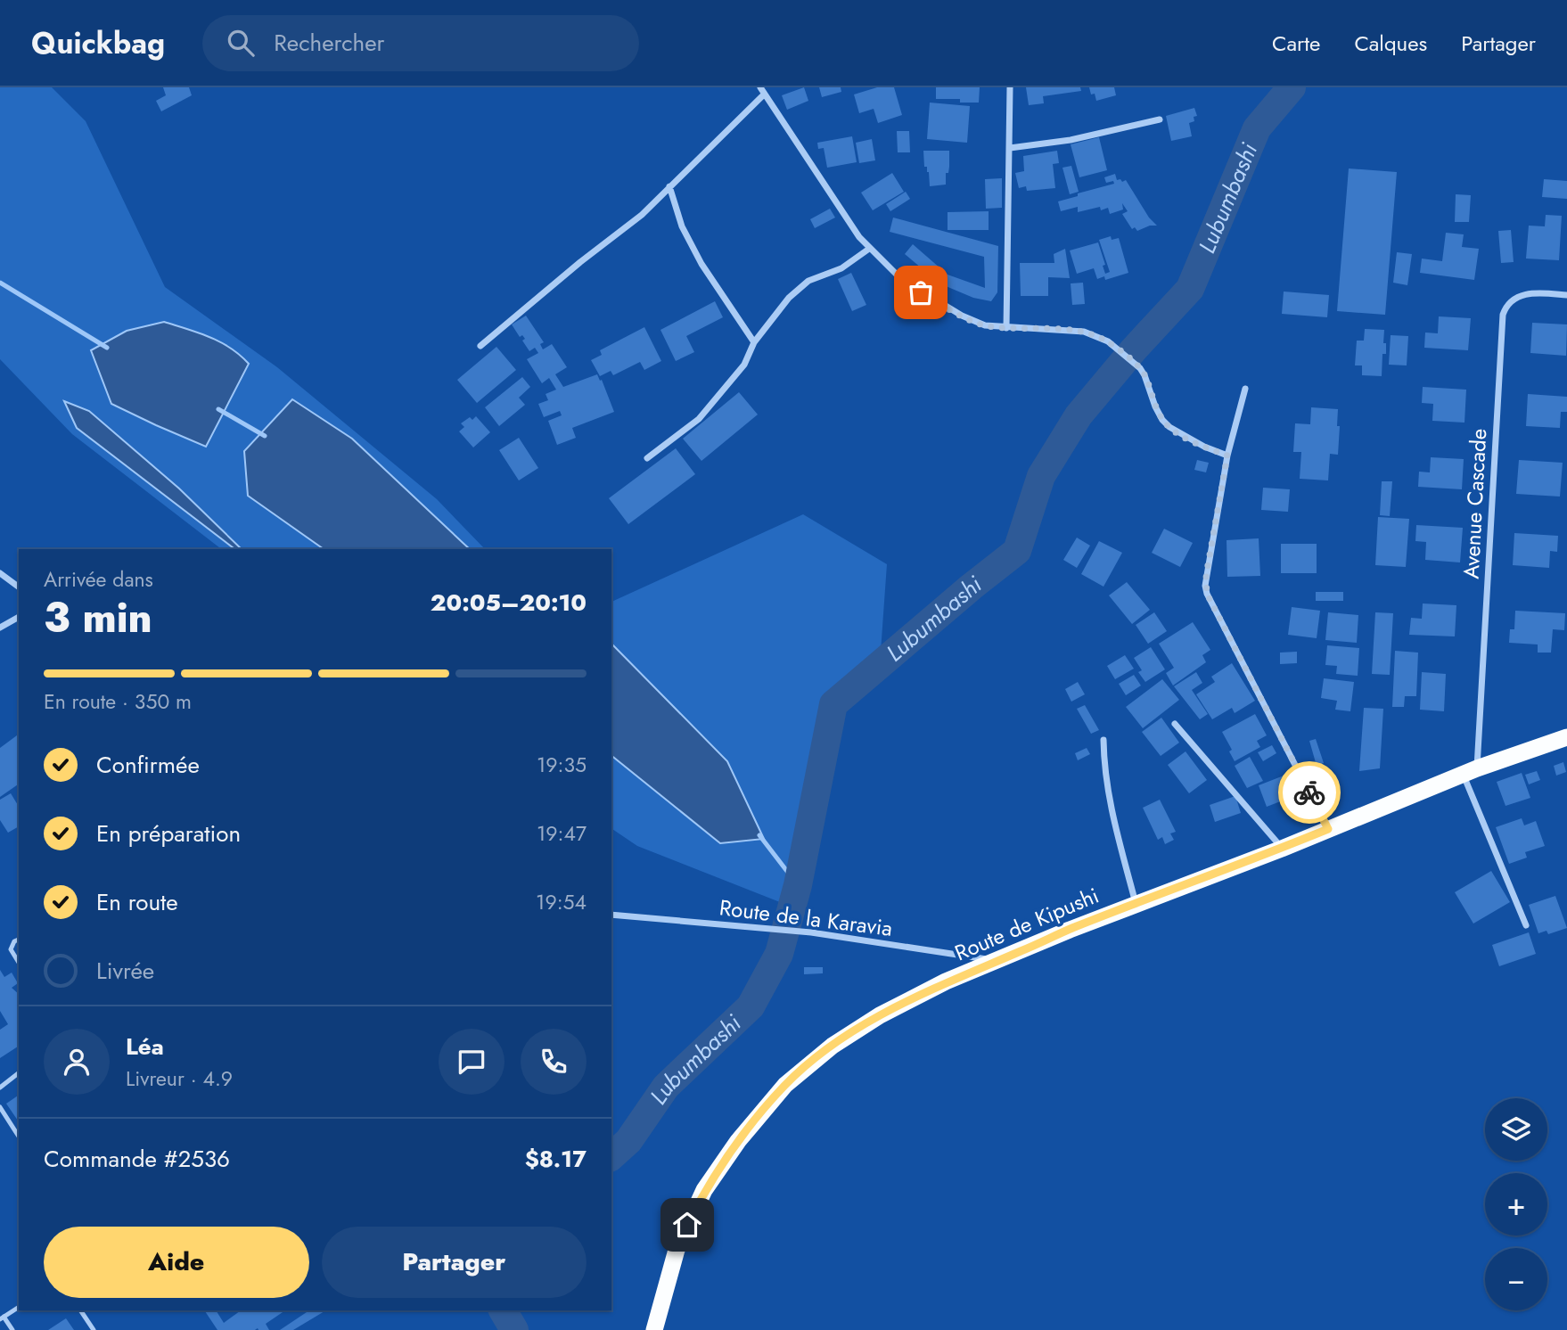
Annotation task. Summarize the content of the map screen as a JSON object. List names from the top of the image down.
{
  "streets": {
    "highway": ["Route de Kipushi"],
    "street": ["Avenue Cascade", "Route de la Karavia"]
  },
  "crossings": [
    ["Avenue Cascade", "Route de Kipushi"],
    ["Route de la Karavia", "Route de Kipushi"]
  ],
  "water": ["Lubumbashi"],
  "page": {
    "header": "Quickbag",
    "search": "Rechercher",
    "nav": ["Carte", "Calques", "Partager"],
    "heading": ["3 min", "Arrivée dans", "20:05–20:10"],
    "panel": [
      "Léa",
      "Livreur · 4.9",
      "Commande #2536",
      "$8.17"
    ],
    "bar": "En route · 350 m",
    "list": [
      ["Confirmée", "19:35"],
      ["En préparation", "19:47"],
      ["En route", "19:54"],
      "Livrée"
    ],
    "map_buttons": ["+", "−"],
    "buttons": ["Aide", "Partager"]
  }
}
